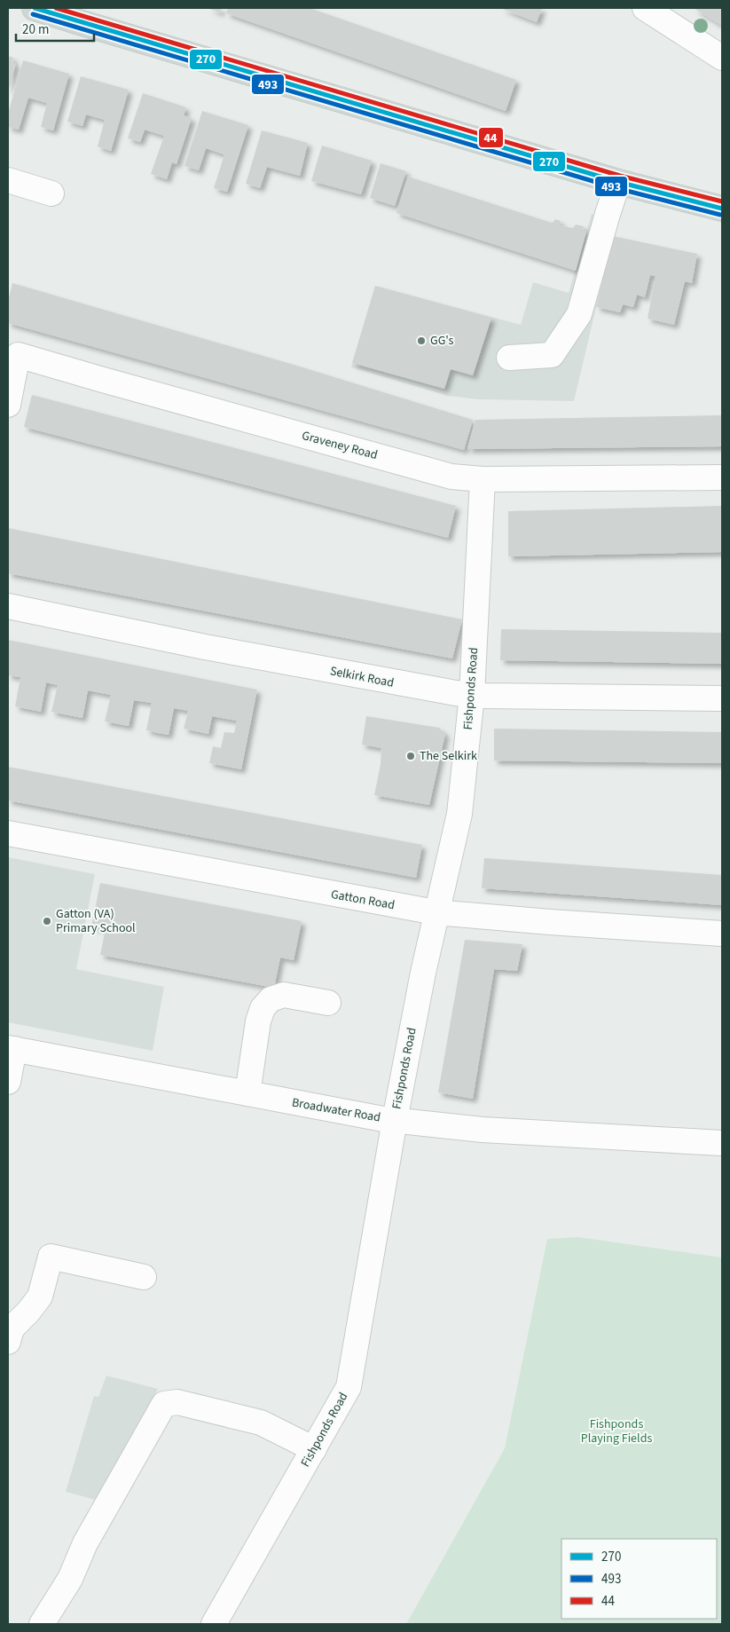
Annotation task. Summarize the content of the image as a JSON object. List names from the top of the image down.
{
  "streets": {
    "street": [
      "Graveney Road",
      "Selkirk Road",
      "Fishponds Road",
      "Gatton Road",
      "Broadwater Road"
    ]
  },
  "crossings": [
    ["Graveney Road", "Fishponds Road"],
    ["Selkirk Road", "Fishponds Road"],
    ["Fishponds Road", "Gatton Road"],
    ["Fishponds Road", "Broadwater Road"]
  ],
  "parks": ["Fishponds Playing Fields"],
  "places": ["GG's", "The Selkirk", "Gatton (VA) Primary School"],
  "lines": ["transit line 270", "transit line 44", "transit line 493"],
  "legend": ["270", "493", "44"],
  "scale_bar": "20 m"
}
